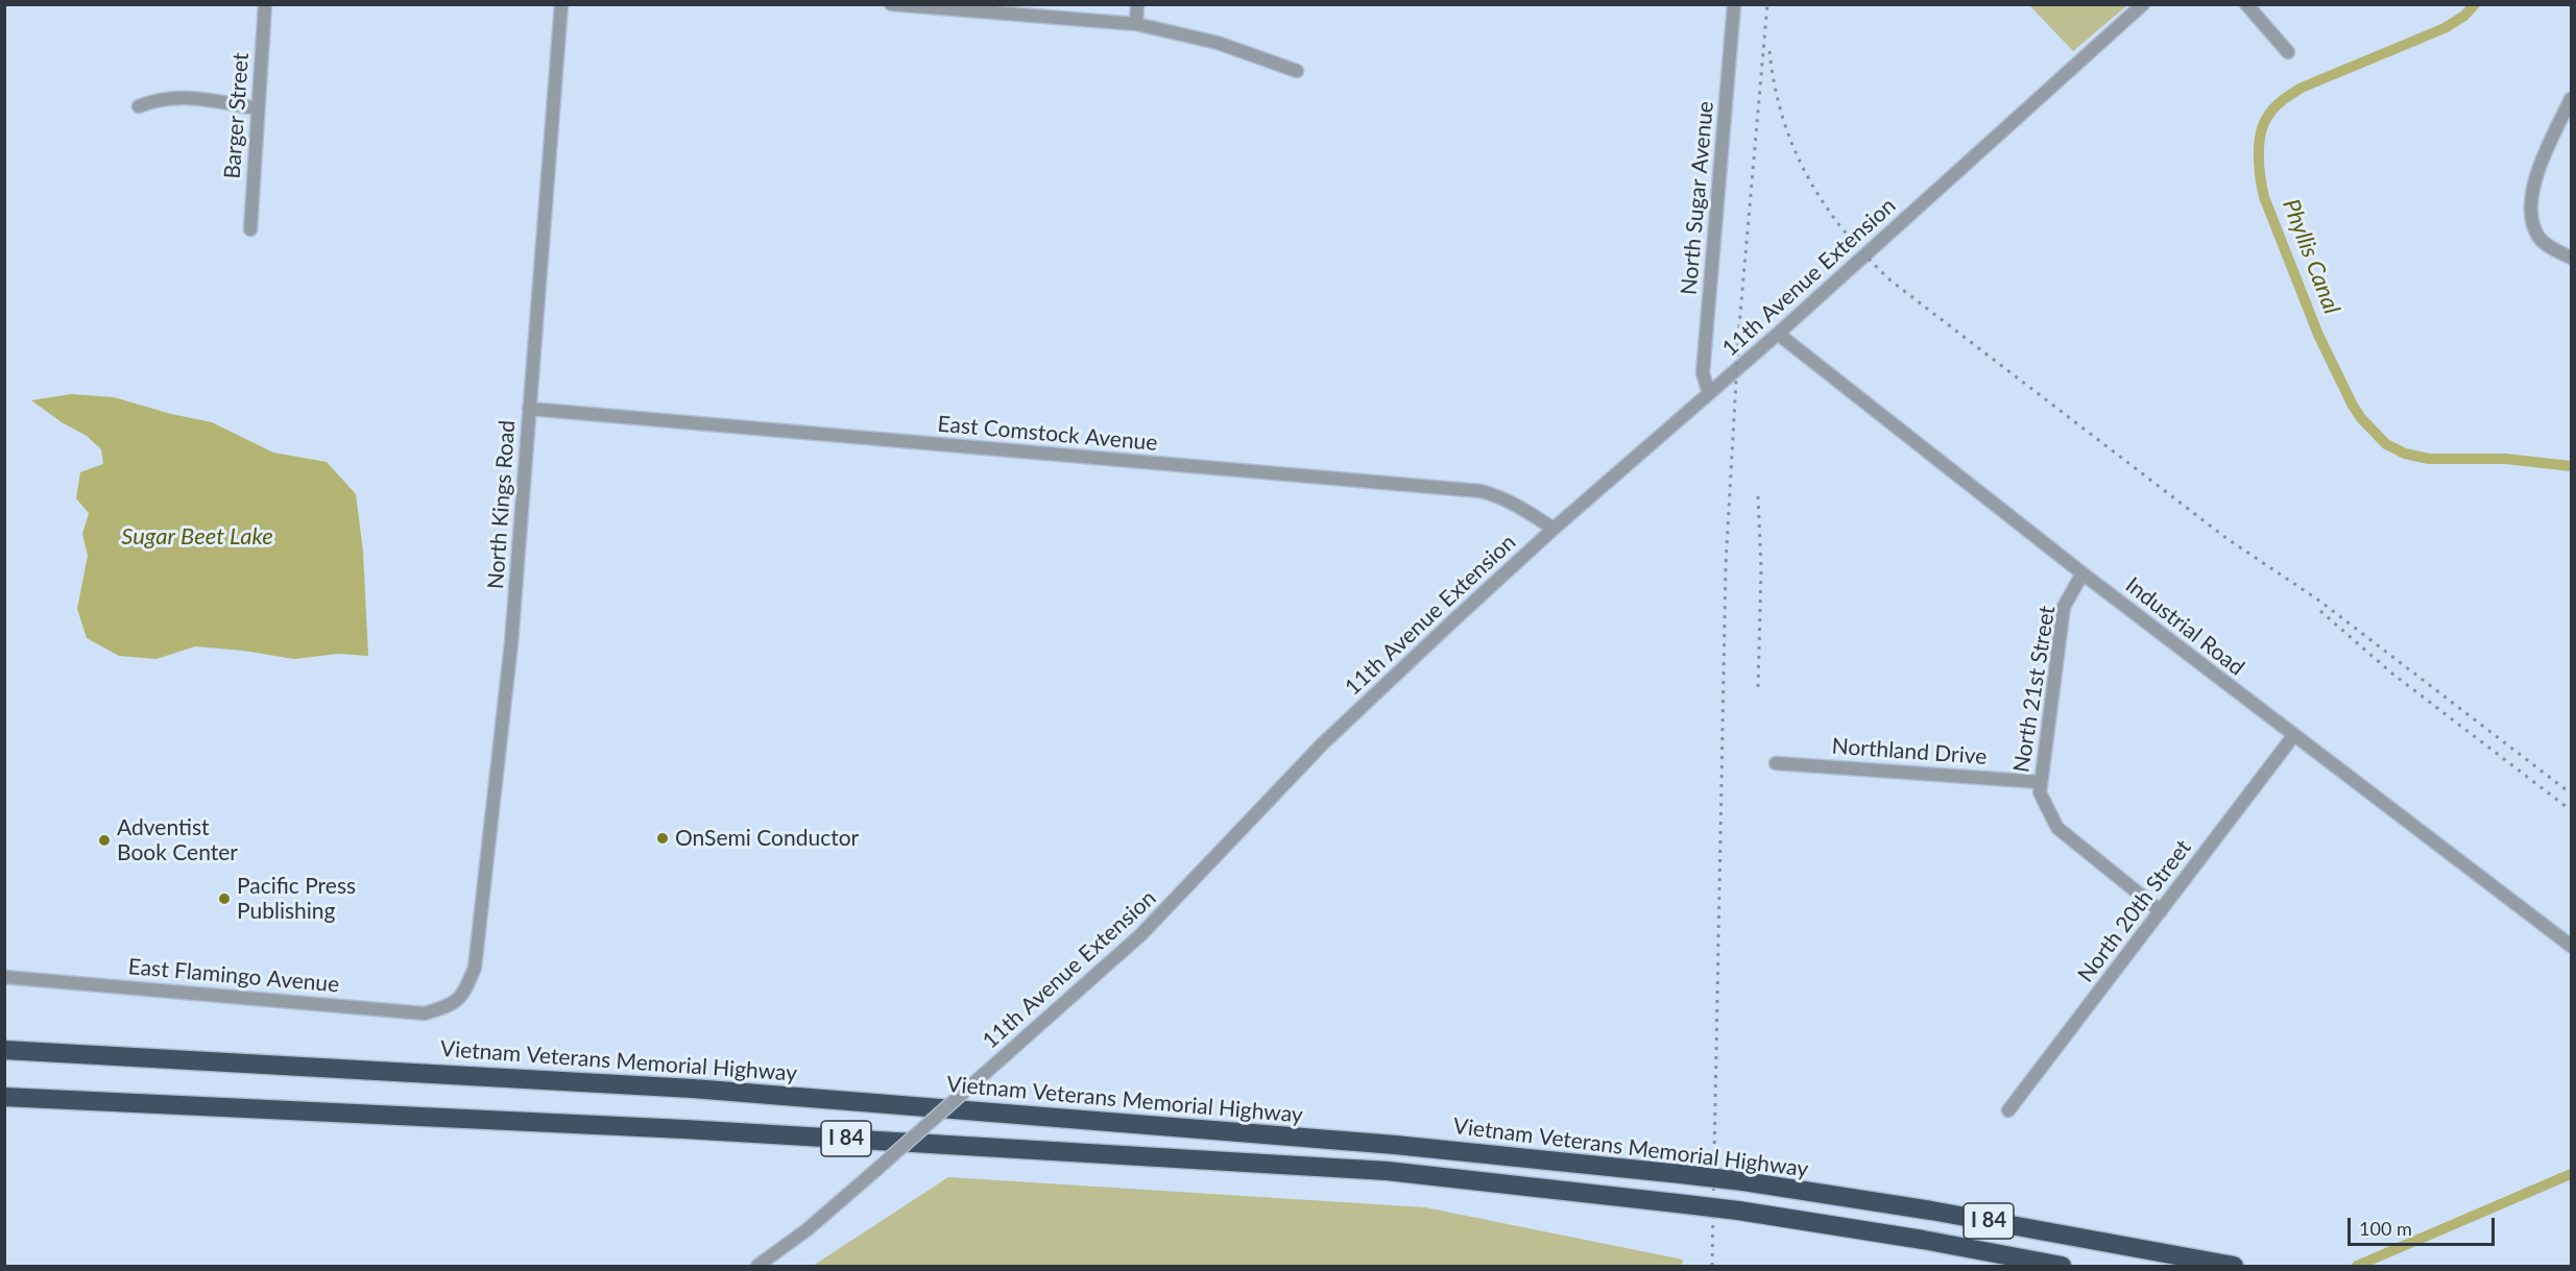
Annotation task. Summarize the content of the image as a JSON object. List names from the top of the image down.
{
  "streets": {
    "highway": ["Vietnam Veterans Memorial Highway", "I 84"],
    "street": [
      "Barger Street",
      "North Sugar Avenue",
      "11th Avenue Extension",
      "East Comstock Avenue",
      "North Kings Road",
      "Industrial Road",
      "North 21st Street",
      "Northland Drive",
      "North 20th Street",
      "East Flamingo Avenue"
    ]
  },
  "crossings": [
    ["North Sugar Avenue", "11th Avenue Extension"],
    ["11th Avenue Extension", "East Comstock Avenue"],
    ["11th Avenue Extension", "Industrial Road"],
    ["East Comstock Avenue", "North Kings Road"],
    ["North Kings Road", "East Flamingo Avenue"],
    ["Industrial Road", "North 21st Street"],
    ["Industrial Road", "North 20th Street"],
    ["North 21st Street", "Northland Drive"],
    ["North 21st Street", "North 20th Street"]
  ],
  "water": ["Phyllis Canal", "Sugar Beet Lake"],
  "places": ["OnSemi Conductor", "Adventist Book Center", "Pacific Press Publishing"],
  "scale_bar": "100 m"
}
